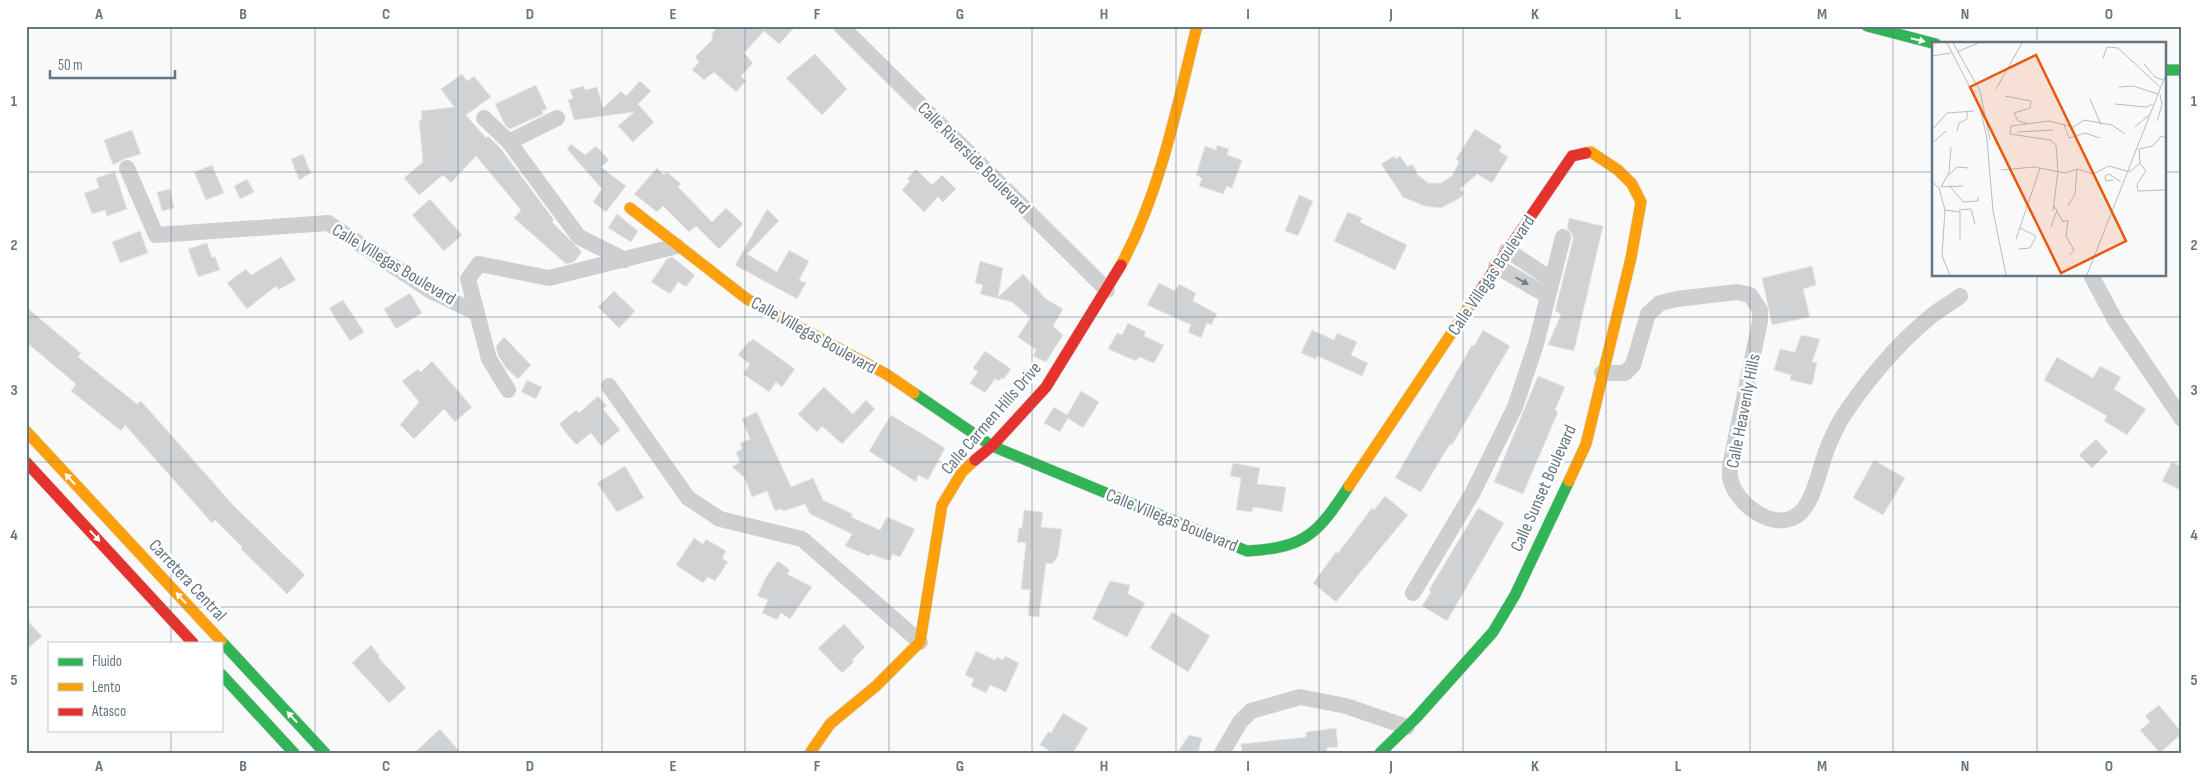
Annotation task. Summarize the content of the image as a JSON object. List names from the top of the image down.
{
  "streets": {
    "main road": [
      "Calle Villegas Boulevard",
      "Calle Carmen Hills Drive",
      "Calle Sunset Boulevard",
      "Carretera Central"
    ],
    "street": ["Calle Riverside Boulevard", "Calle Heavenly Hills"]
  },
  "crossings": [
    ["Calle Riverside Boulevard", "Calle Carmen Hills Drive"],
    ["Calle Villegas Boulevard", "Calle Carmen Hills Drive"],
    ["Calle Villegas Boulevard", "Calle Sunset Boulevard"],
    ["Calle Heavenly Hills", "Calle Sunset Boulevard"]
  ],
  "legend": ["Fluido", "Lento", "Atasco"],
  "scale_bar": "50 m",
  "grid": {
    "columns": [
      "A",
      "B",
      "C",
      "D",
      "E",
      "F",
      "G",
      "H",
      "I",
      "J",
      "K",
      "L",
      "M",
      "N",
      "O"
    ],
    "rows": [
      "1",
      "2",
      "3",
      "4",
      "5"
    ]
  }
}
